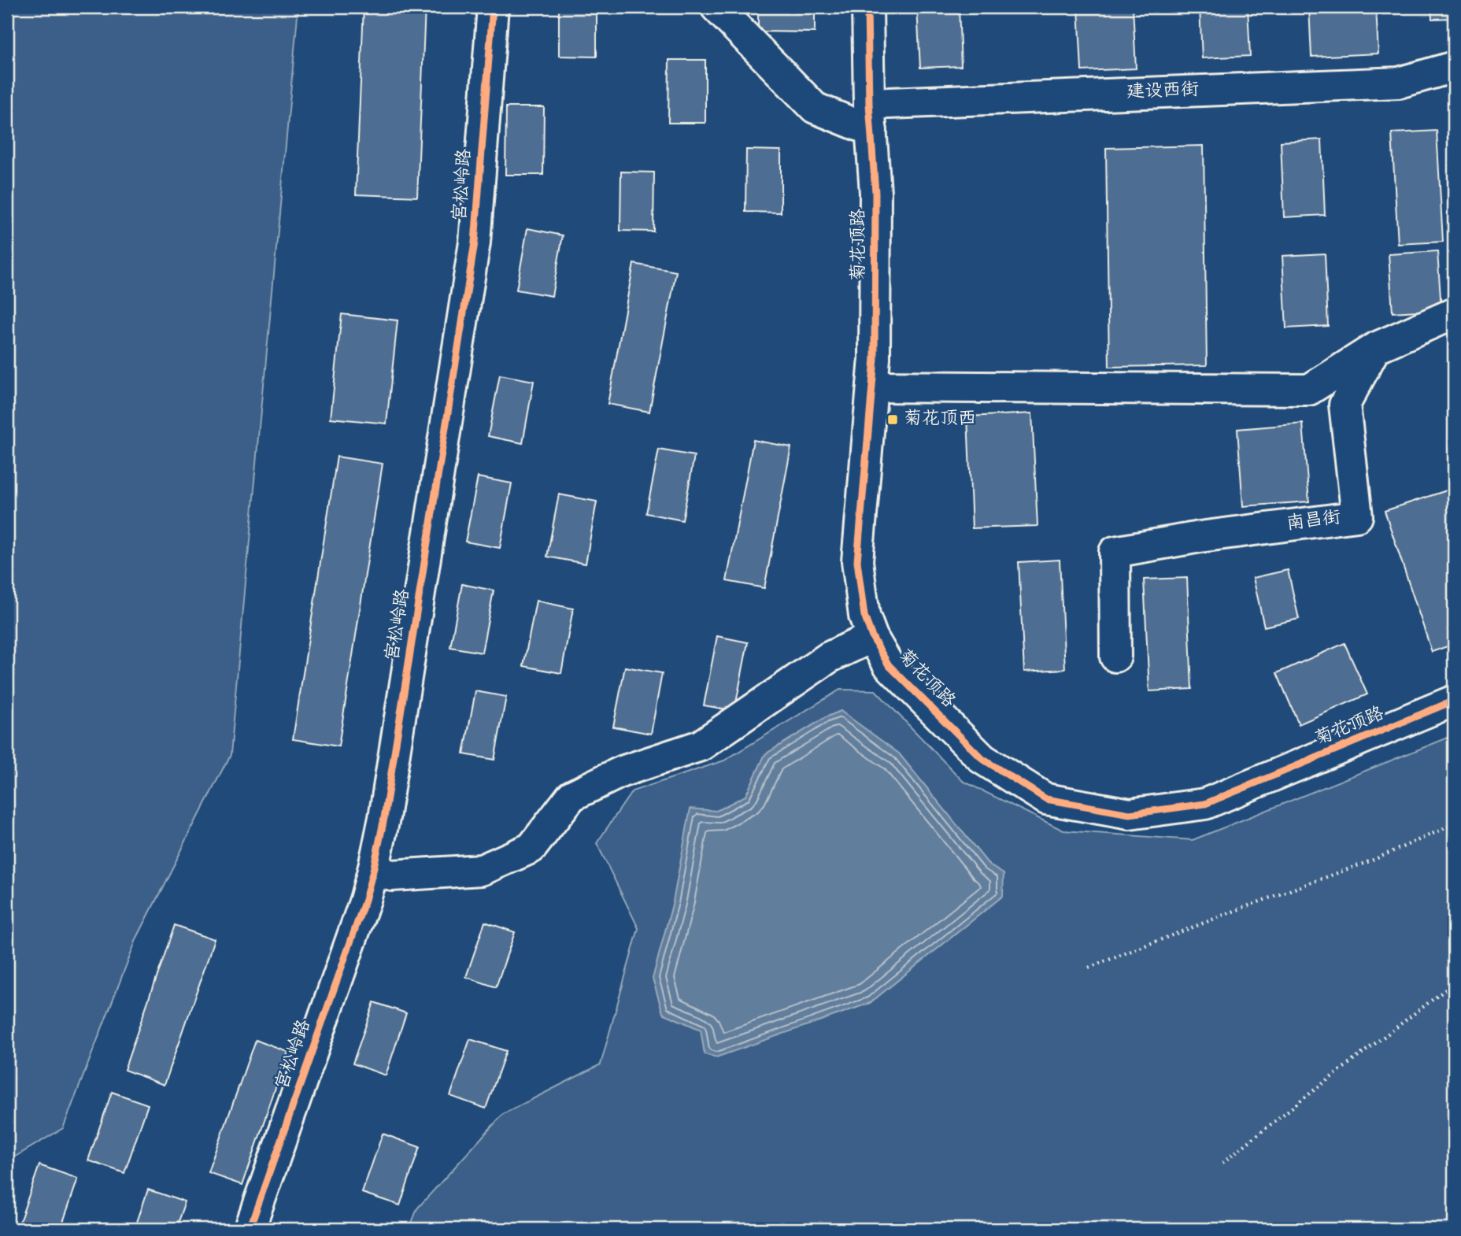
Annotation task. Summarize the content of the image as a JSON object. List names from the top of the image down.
{
  "streets": {
    "street": [
      "建设西街",
      "宫松岭路",
      "菊花顶路",
      "南昌街"
    ]
  },
  "crossings": [
    ["建设西街", "菊花顶路"]
  ],
  "places": {
    "transit": ["菊花顶西"]
  }
}
